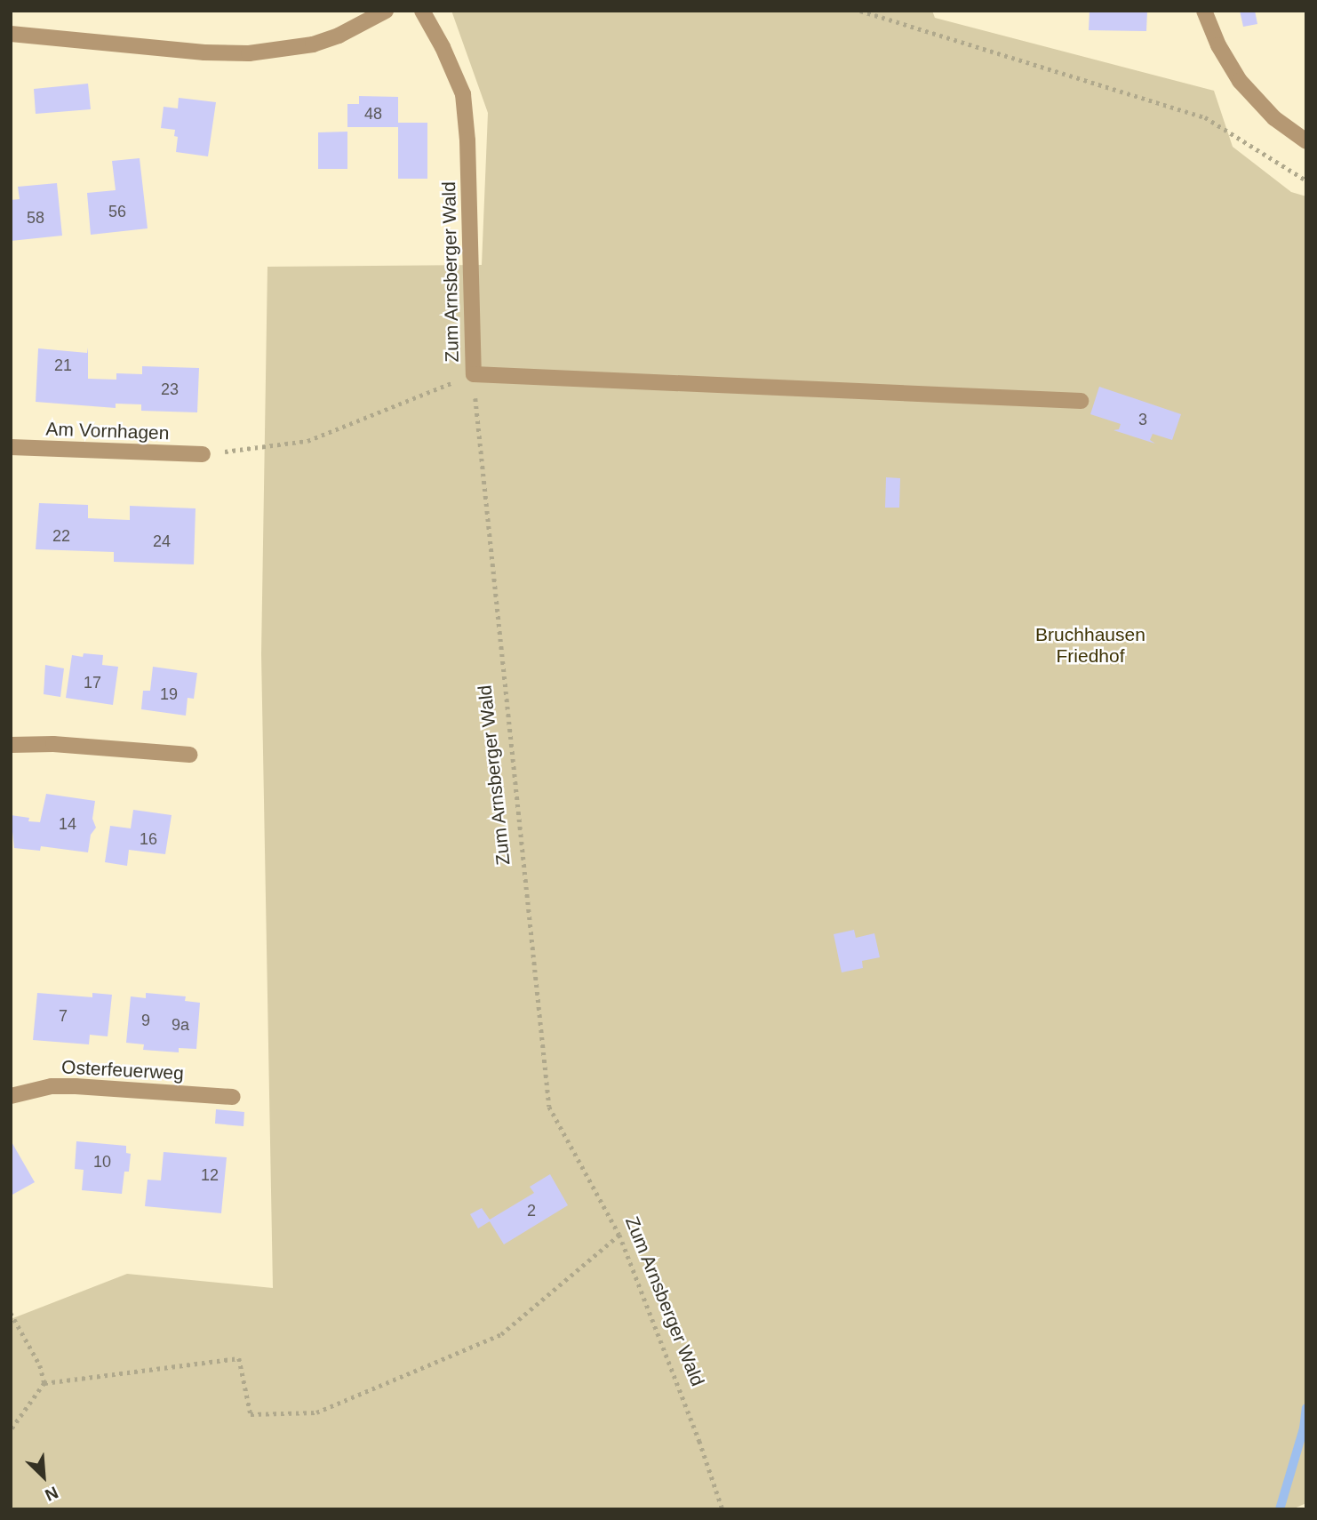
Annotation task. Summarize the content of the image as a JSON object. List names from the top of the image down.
{
  "streets": {
    "street": ["Zum Arnsberger Wald", "Am Vornhagen", "Osterfeuerweg"]
  },
  "parks": ["Bruchhausen Friedhof"],
  "house_numbers": [
    "48",
    "56",
    "58",
    "21",
    "23",
    "3",
    "22",
    "24",
    "17",
    "19",
    "14",
    "16",
    "7",
    "9",
    "9a",
    "10",
    "12",
    "2"
  ],
  "north": "bottom right"
}
